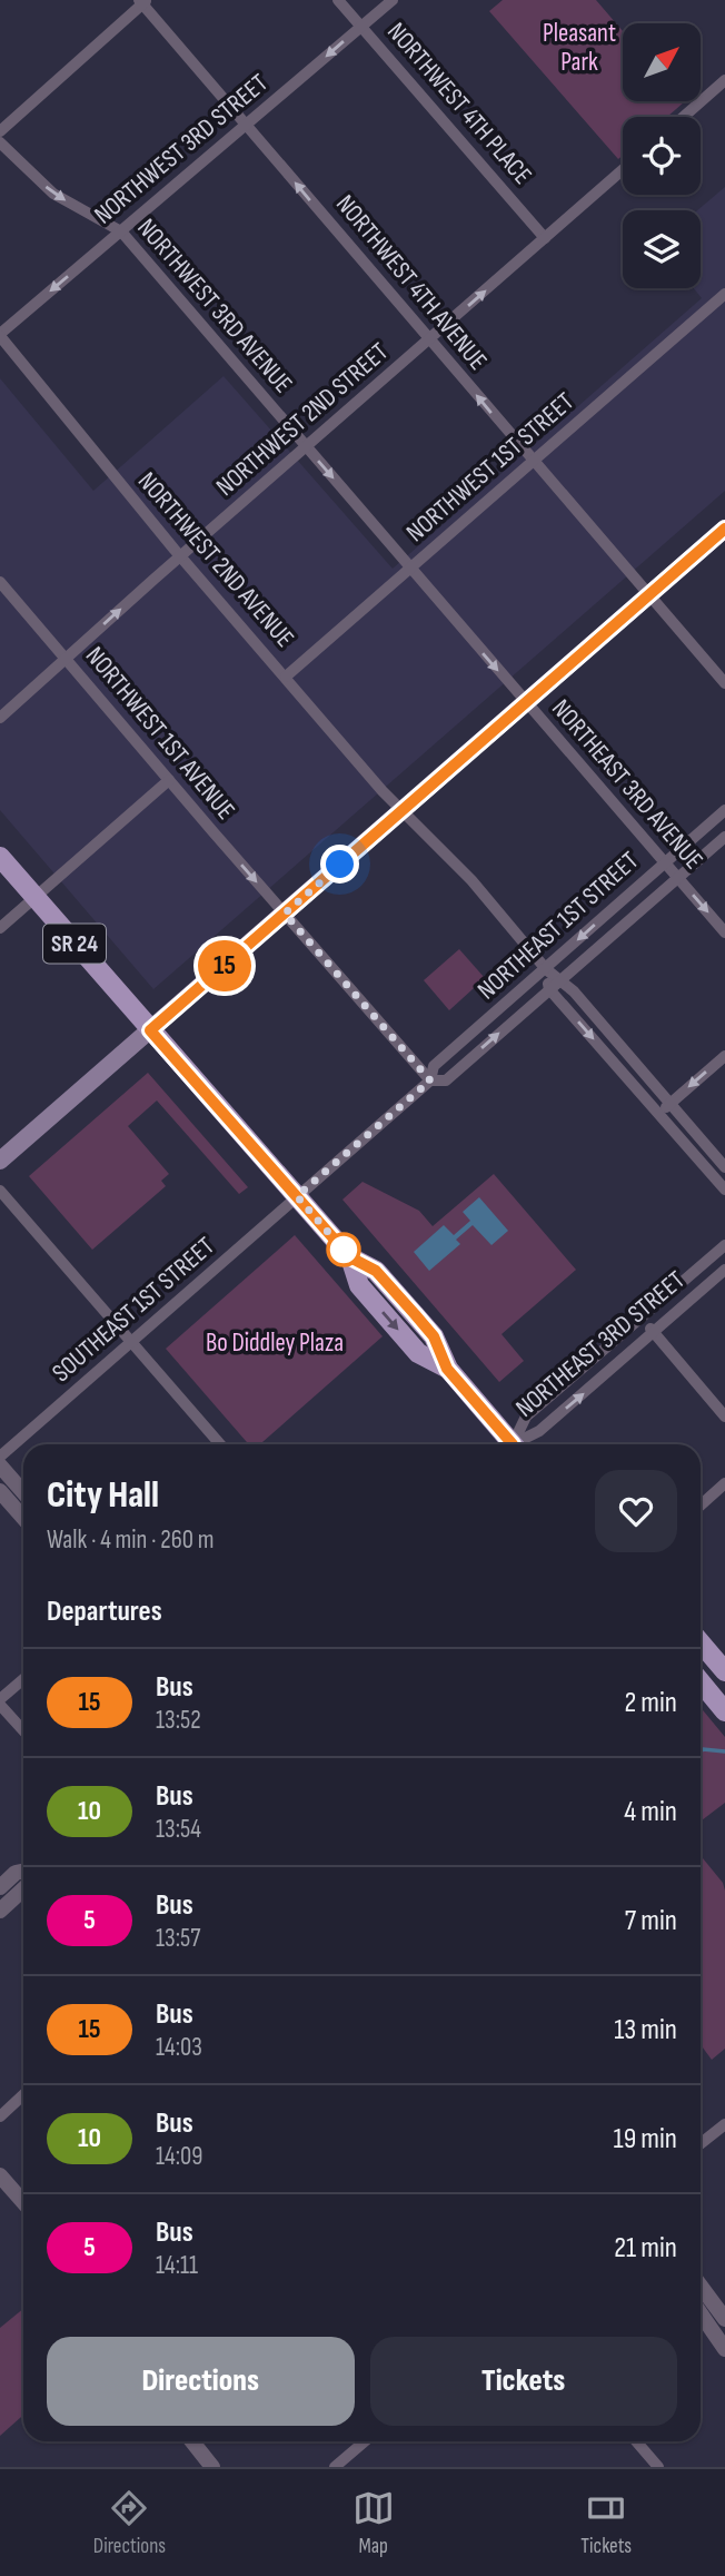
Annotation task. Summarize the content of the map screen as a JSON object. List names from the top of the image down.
{
  "streets": {
    "main road": ["SR 24"],
    "street": [
      "NORTHWEST 4TH PLACE",
      "NORTHWEST 3RD STREET",
      "NORTHWEST 4TH AVENUE",
      "NORTHWEST 3RD AVENUE",
      "NORTHWEST 2ND STREET",
      "NORTHWEST 1ST STREET",
      "NORTHWEST 2ND AVENUE",
      "NORTHWEST 1ST AVENUE",
      "NORTHEAST 3RD AVENUE",
      "NORTHEAST 1ST STREET",
      "SOUTHEAST 1ST STREET",
      "NORTHEAST 3RD STREET"
    ]
  },
  "crossings": [
    ["NORTHWEST 4TH PLACE", "NORTHWEST 3RD STREET"],
    ["NORTHWEST 4TH PLACE", "NORTHWEST 2ND STREET"],
    ["NORTHWEST 3RD STREET", "NORTHWEST 4TH AVENUE"],
    ["NORTHWEST 3RD STREET", "NORTHWEST 3RD AVENUE"],
    ["NORTHWEST 3RD STREET", "NORTHWEST 2ND AVENUE"],
    ["NORTHWEST 4TH AVENUE", "NORTHWEST 2ND STREET"],
    ["NORTHWEST 4TH AVENUE", "NORTHWEST 1ST STREET"],
    ["NORTHWEST 3RD AVENUE", "NORTHWEST 2ND STREET"],
    ["NORTHWEST 3RD AVENUE", "NORTHWEST 1ST STREET"],
    ["NORTHWEST 3RD AVENUE", "NORTHEAST 3RD AVENUE"],
    ["NORTHWEST 2ND STREET", "NORTHWEST 2ND AVENUE"],
    ["NORTHWEST 2ND STREET", "NORTHWEST 1ST AVENUE"],
    ["NORTHWEST 1ST STREET", "NORTHWEST 2ND AVENUE"],
    ["NORTHWEST 2ND AVENUE", "NORTHEAST 1ST STREET"],
    ["NORTHWEST 1ST AVENUE", "NORTHEAST 1ST STREET"],
    ["NORTHEAST 3RD AVENUE", "NORTHEAST 1ST STREET"],
    ["NORTHEAST 1ST STREET", "SOUTHEAST 1ST STREET"]
  ],
  "one_way": [
    "NORTHWEST 3RD STREET",
    "NORTHWEST 4TH AVENUE",
    "NORTHWEST 3RD AVENUE",
    "NORTHWEST 2ND STREET"
  ],
  "parks": ["Pleasant Park", "Bo Diddley Plaza"],
  "lines": ["bus line 15"],
  "north": "top right",
  "page": {
    "on_map": "15",
    "heading": [
      ["City Hall", "Walk · 4 min · 260 m"],
      "Departures"
    ],
    "list": [
      {
        "mark": "15",
        "name": "Bus",
        "note": "13:52",
        "value": "2 min"
      },
      {
        "mark": "10",
        "name": "Bus",
        "note": "13:54",
        "value": "4 min"
      },
      {
        "mark": "5",
        "name": "Bus",
        "note": "13:57",
        "value": "7 min"
      },
      {
        "mark": "15",
        "name": "Bus",
        "note": "14:03",
        "value": "13 min"
      },
      {
        "mark": "10",
        "name": "Bus",
        "note": "14:09",
        "value": "19 min"
      },
      {
        "mark": "5",
        "name": "Bus",
        "note": "14:11",
        "value": "21 min"
      }
    ],
    "buttons": ["Directions", "Tickets"],
    "tabs": ["Directions", "Map", "Tickets"]
  }
}
